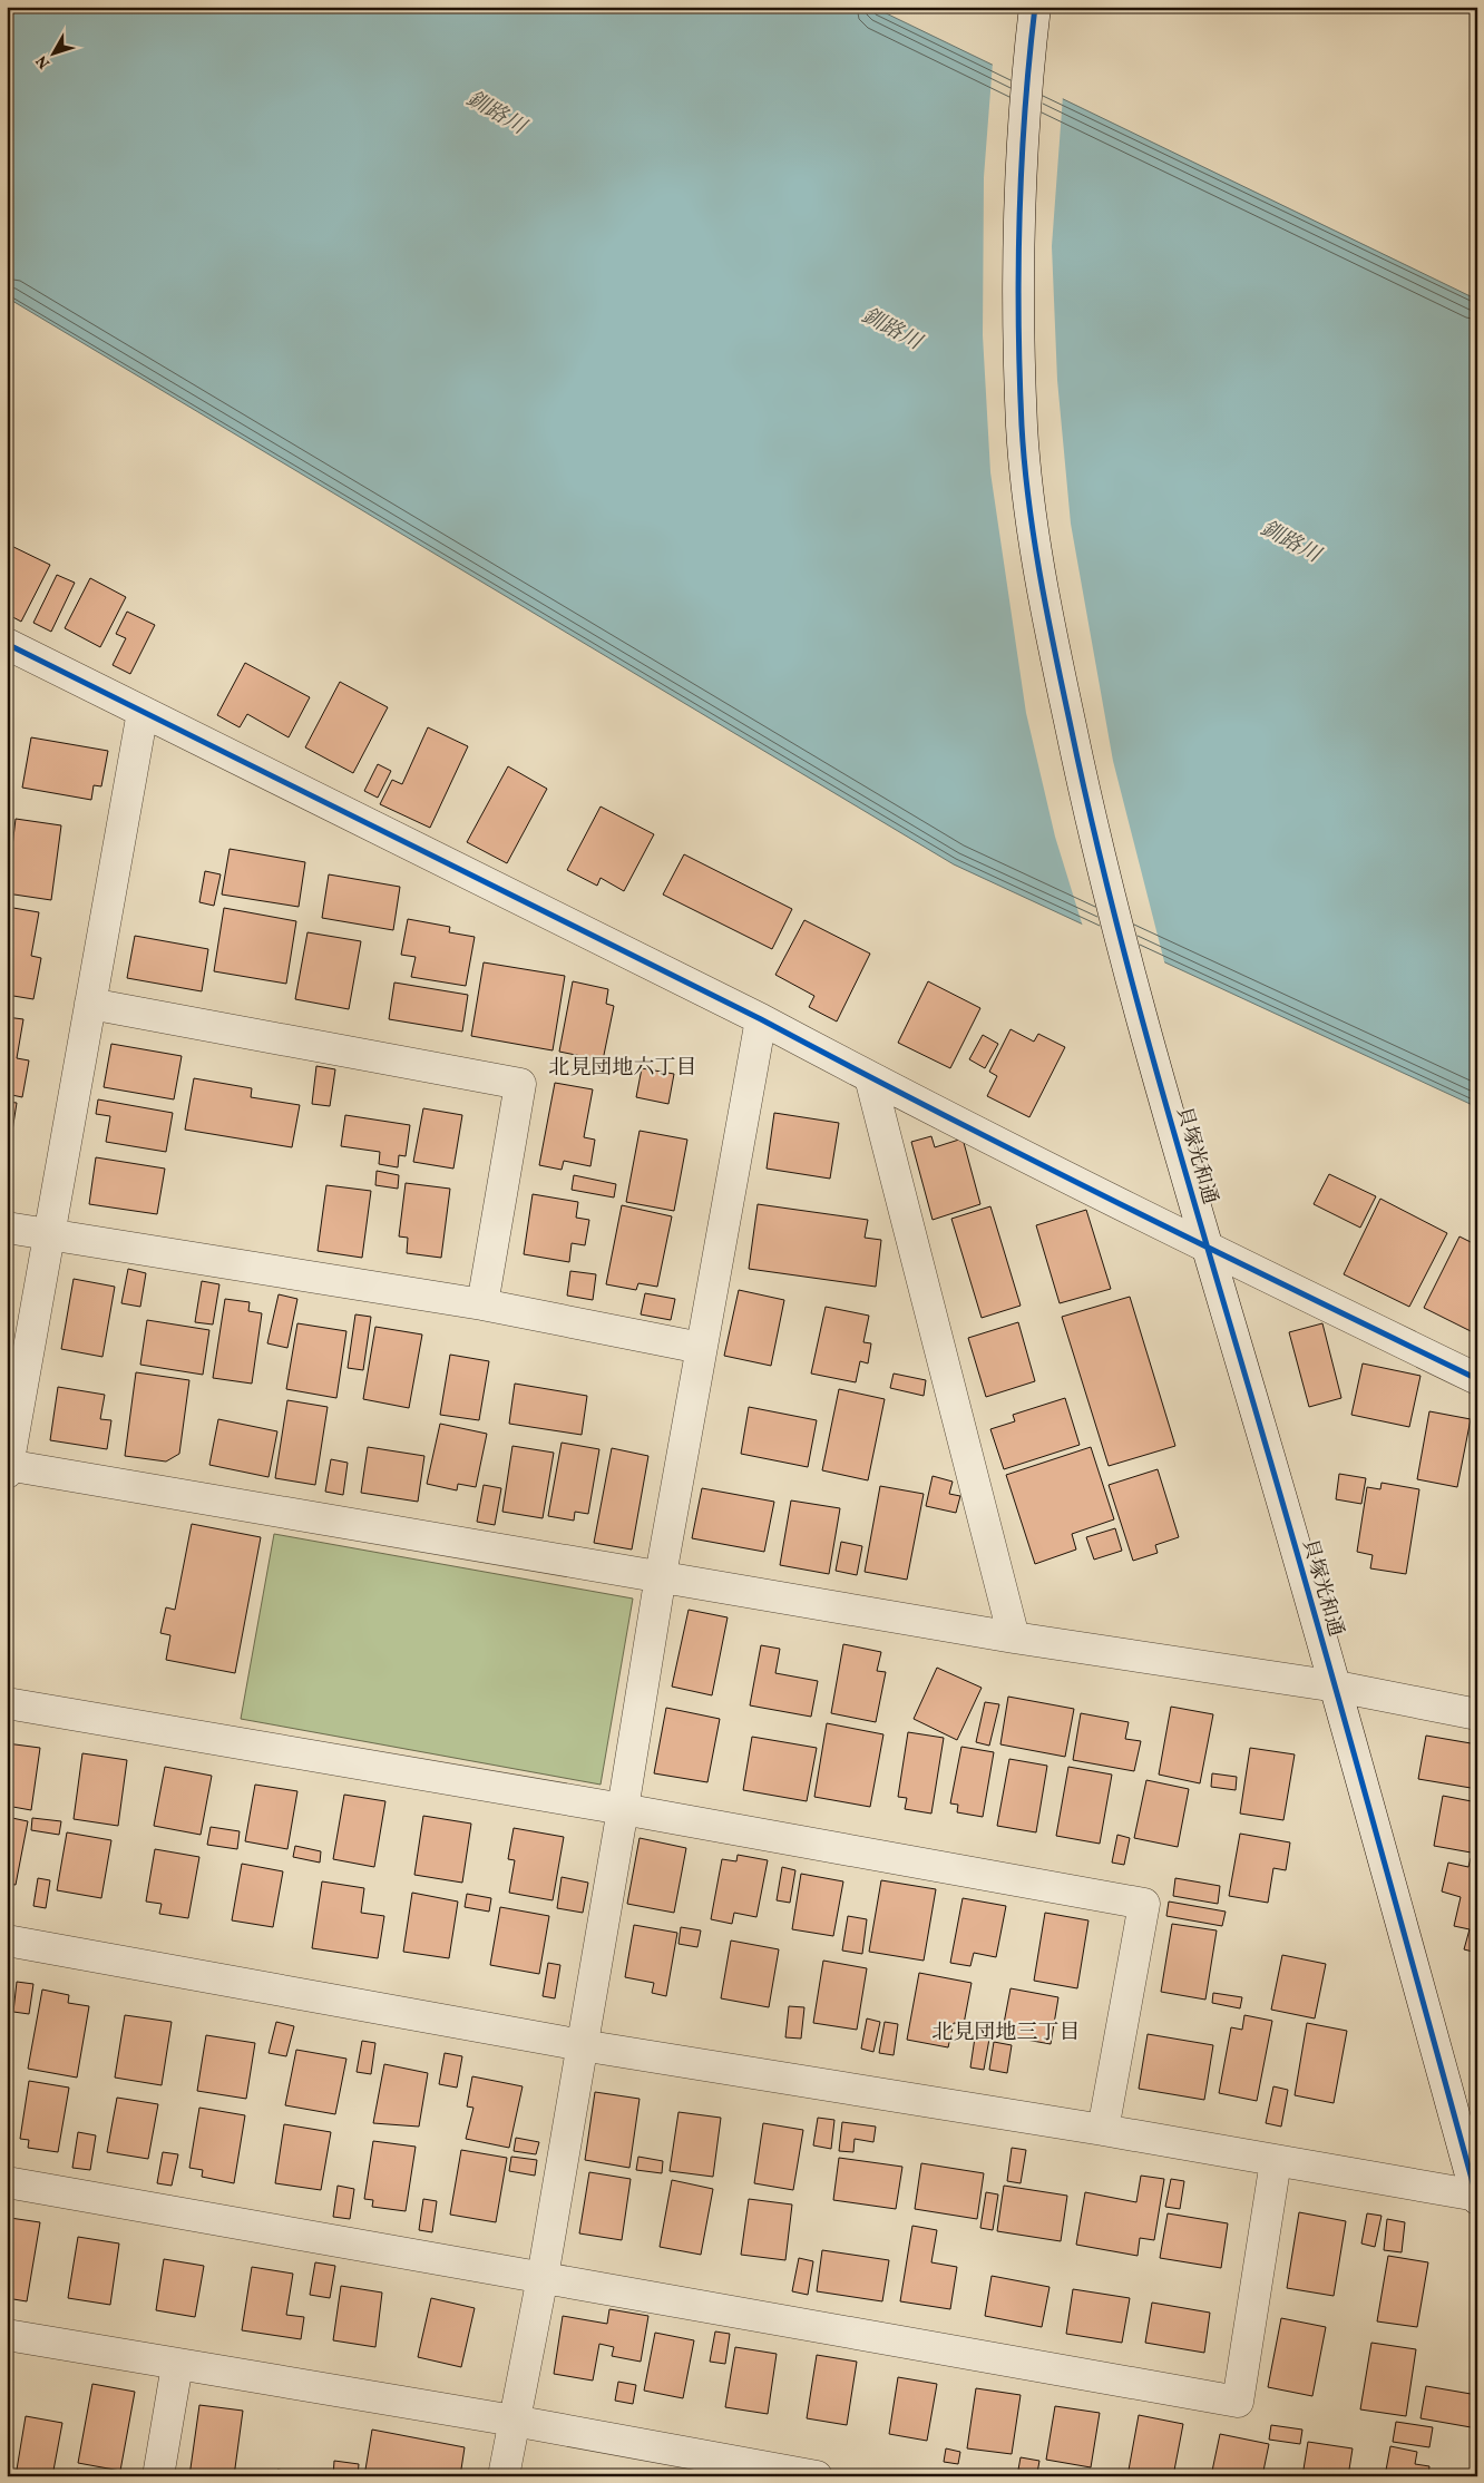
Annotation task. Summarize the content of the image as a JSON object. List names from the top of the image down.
{
  "streets": {
    "street": ["貝塚光和通"]
  },
  "districts": ["北見団地六丁目", "北見団地三丁目"],
  "water": ["釧路川"],
  "north": "bottom left"
}
